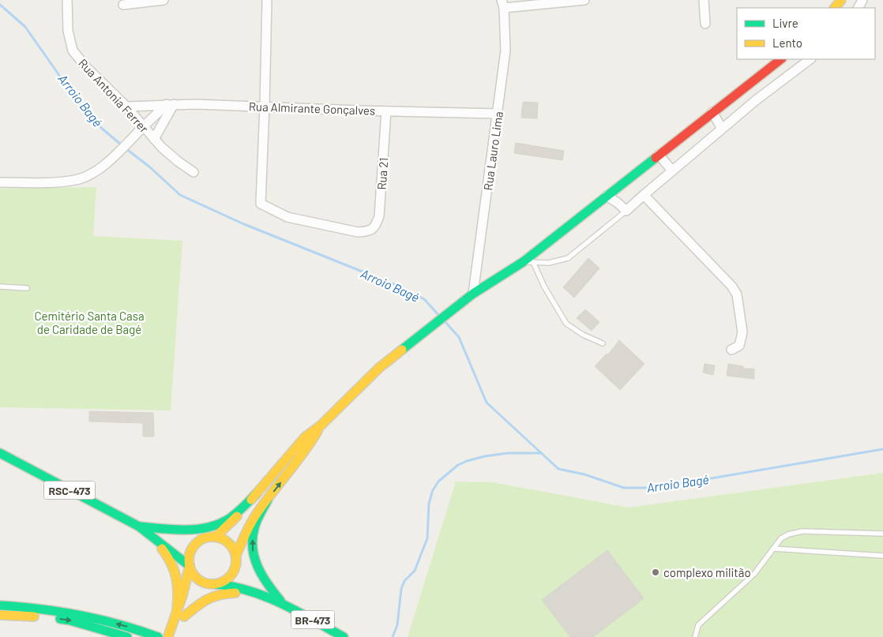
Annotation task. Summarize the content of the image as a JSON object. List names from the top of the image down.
{
  "streets": {
    "main road": ["RSC-473", "BR-473"],
    "street": [
      "Rua Antonia Ferrer",
      "Rua Almirante Gonçalves",
      "Rua Lauro Lima",
      "Rua 21"
    ]
  },
  "crossings": [
    ["Rua Antonia Ferrer", "Rua Almirante Gonçalves"],
    ["Rua Almirante Gonçalves", "Rua Lauro Lima"],
    ["Rua Almirante Gonçalves", "Rua 21"]
  ],
  "water": ["Arroio Bagé"],
  "parks": ["Cemitério Santa Casa de Caridade de Bagé"],
  "places": ["complexo militão"],
  "legend": ["Livre", "Lento"]
}
